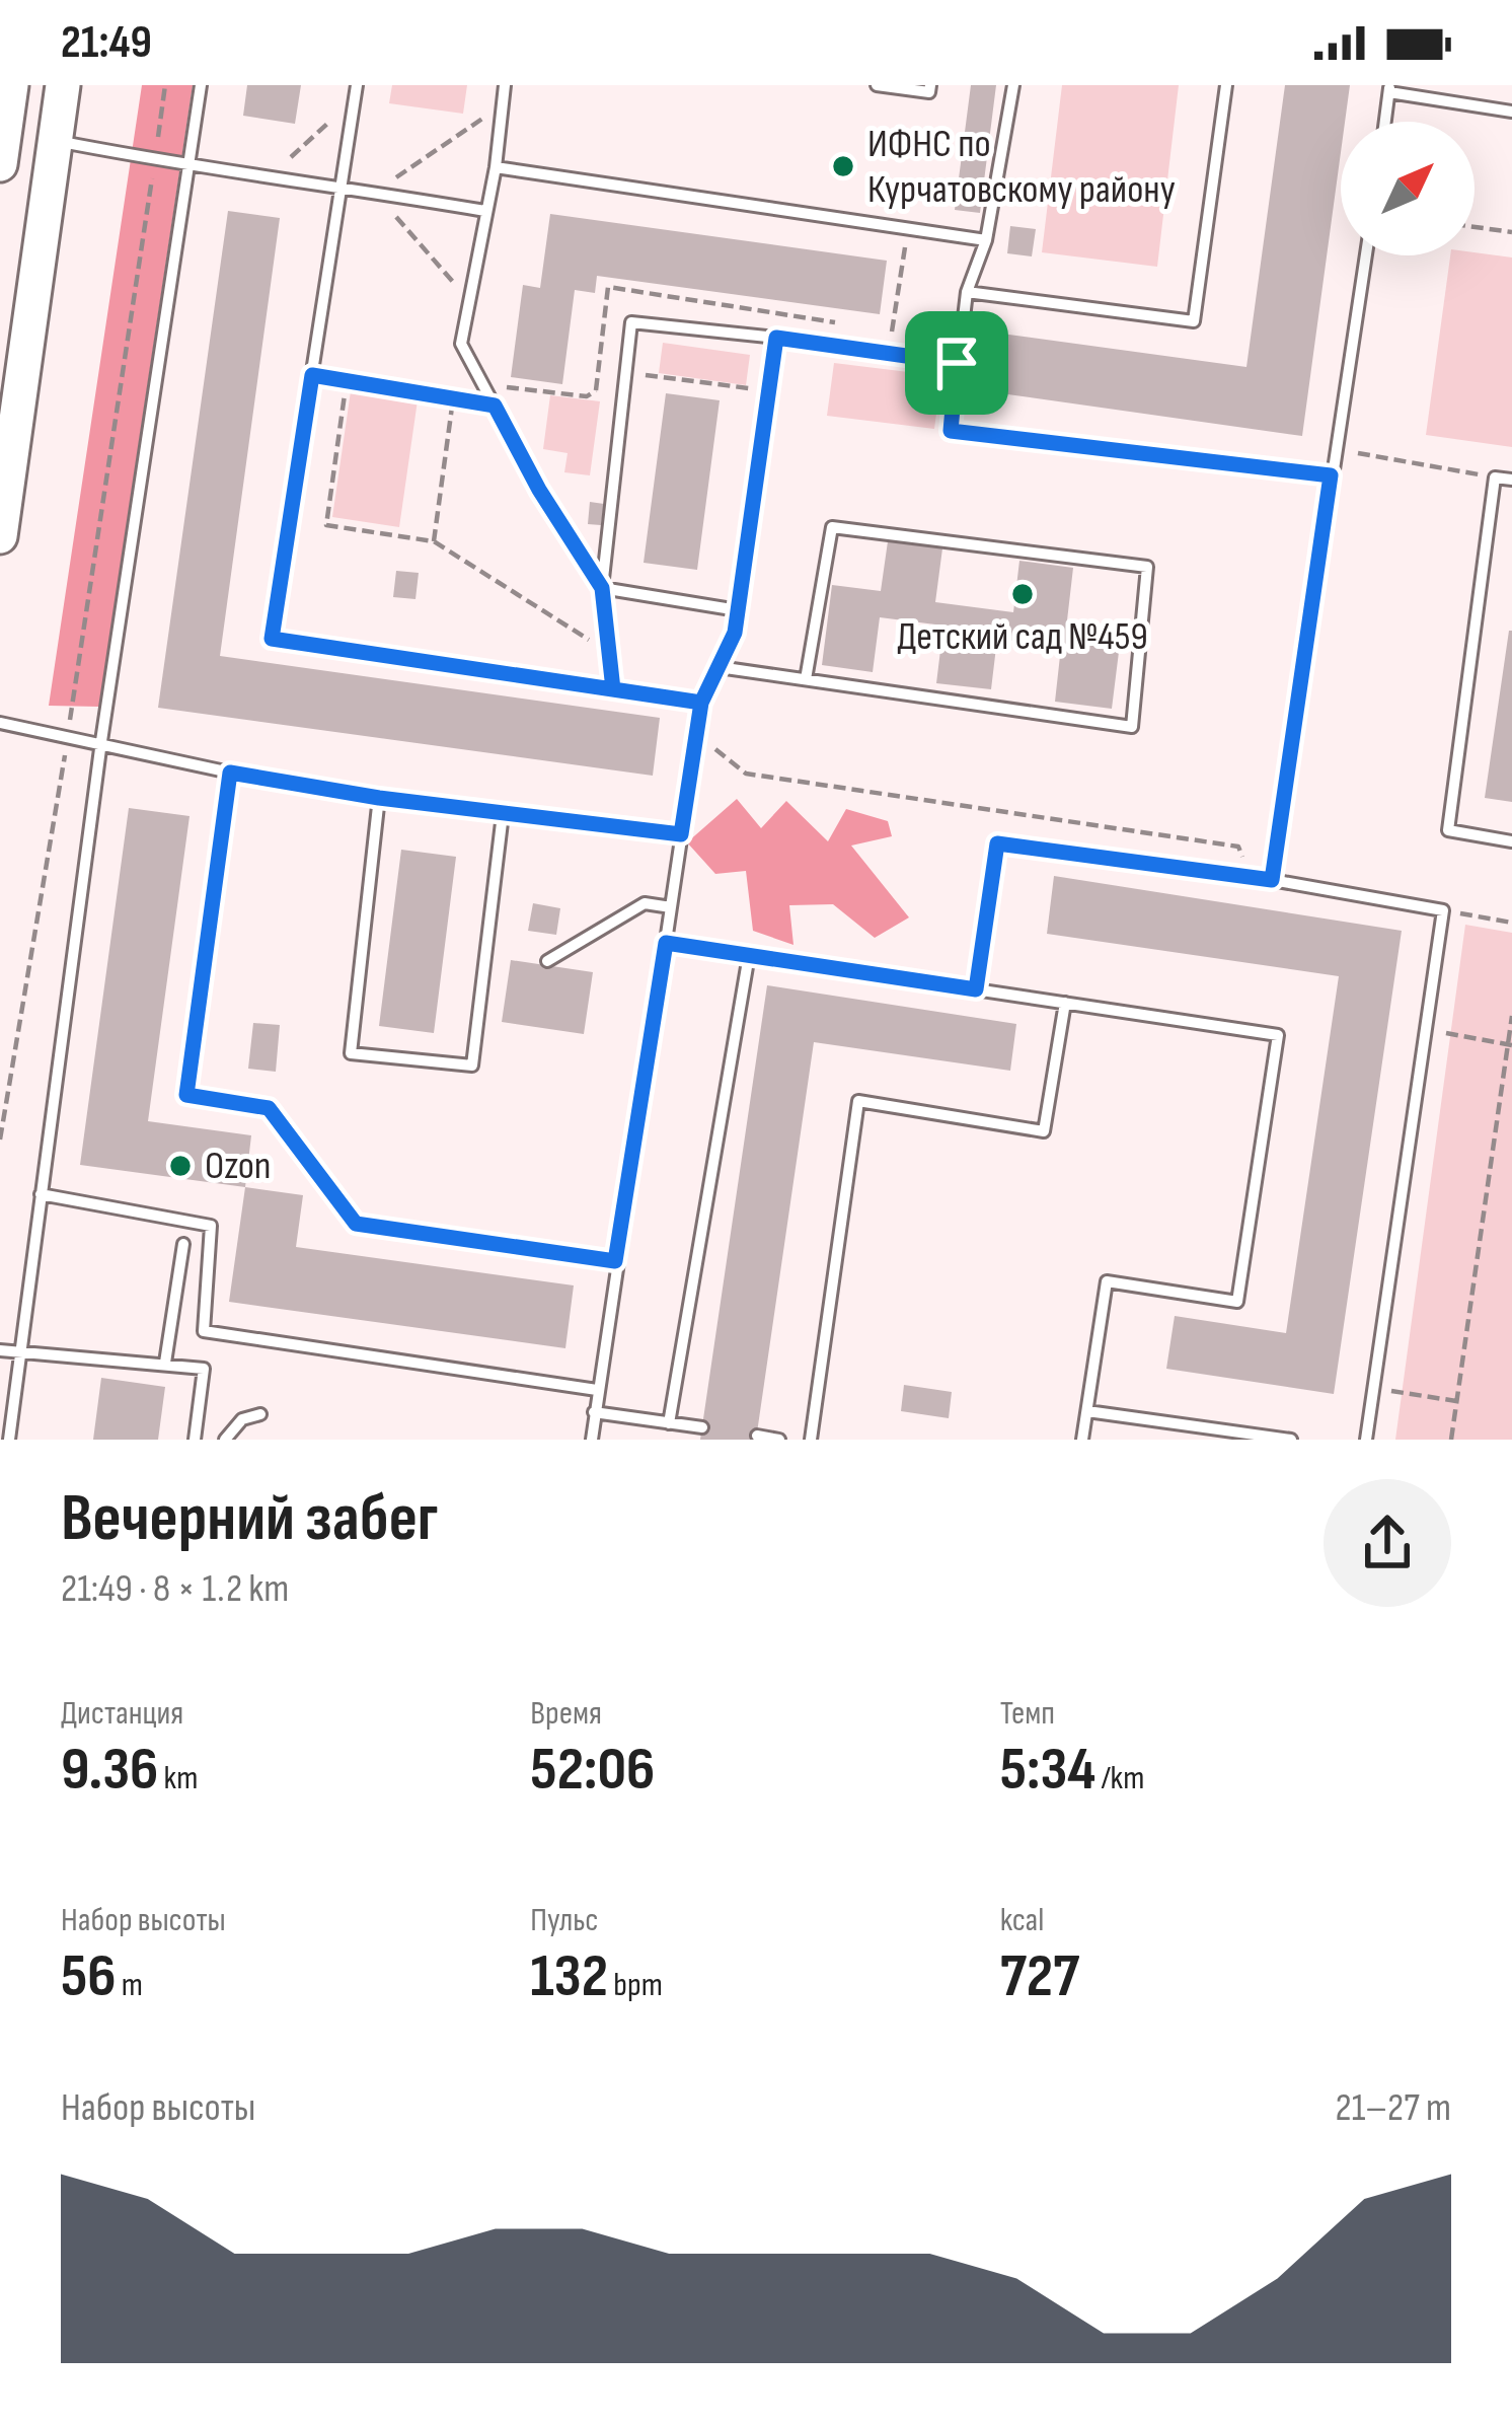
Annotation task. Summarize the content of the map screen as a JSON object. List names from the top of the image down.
{
  "places": ["ИФНС по Курчатовскому району", "Детский сад №459", "Ozon"],
  "north": "top right",
  "page": {
    "status": "21:49",
    "heading": ["Вечерний забег", "21:49 · 8 × 1.2 km"],
    "stats": [
      ["Дистанция", "9.36 km"],
      ["Время", "52:06"],
      ["Темп", "5:34 /km"],
      ["Набор высоты", "56 m"],
      ["Пульс", "132 bpm"],
      ["kcal", "727"]
    ],
    "chart": ["Набор высоты", "21–27 m"]
  }
}
